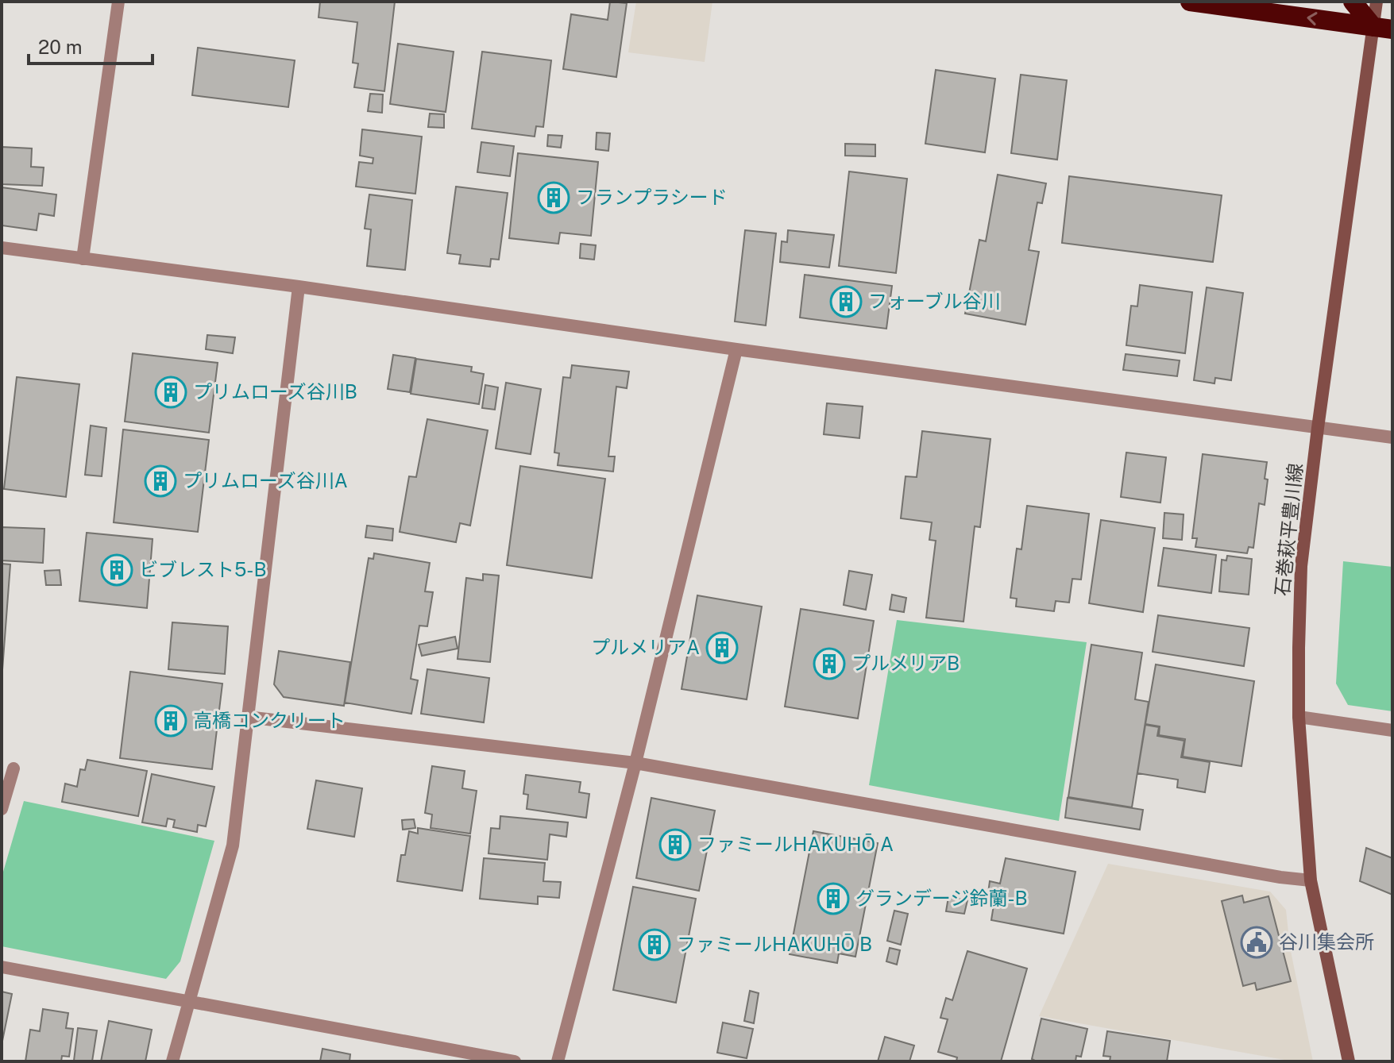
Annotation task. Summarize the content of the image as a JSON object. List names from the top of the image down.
{
  "streets": {
    "main road": ["石巻萩平豊川線"]
  },
  "places": {
    "building": [
      "フランプラシード",
      "フォーブル谷川",
      "プリムローズ谷川B",
      "プリムローズ谷川A",
      "ビブレスト5-B",
      "プルメリアA",
      "プルメリアB",
      "高橋コンクリート",
      "ファミールHAKUHŌ A",
      "グランデージ鈴蘭-B",
      "ファミールHAKUHŌ B"
    ],
    "public building": ["谷川集会所"]
  },
  "scale_bar": "20 m"
}
